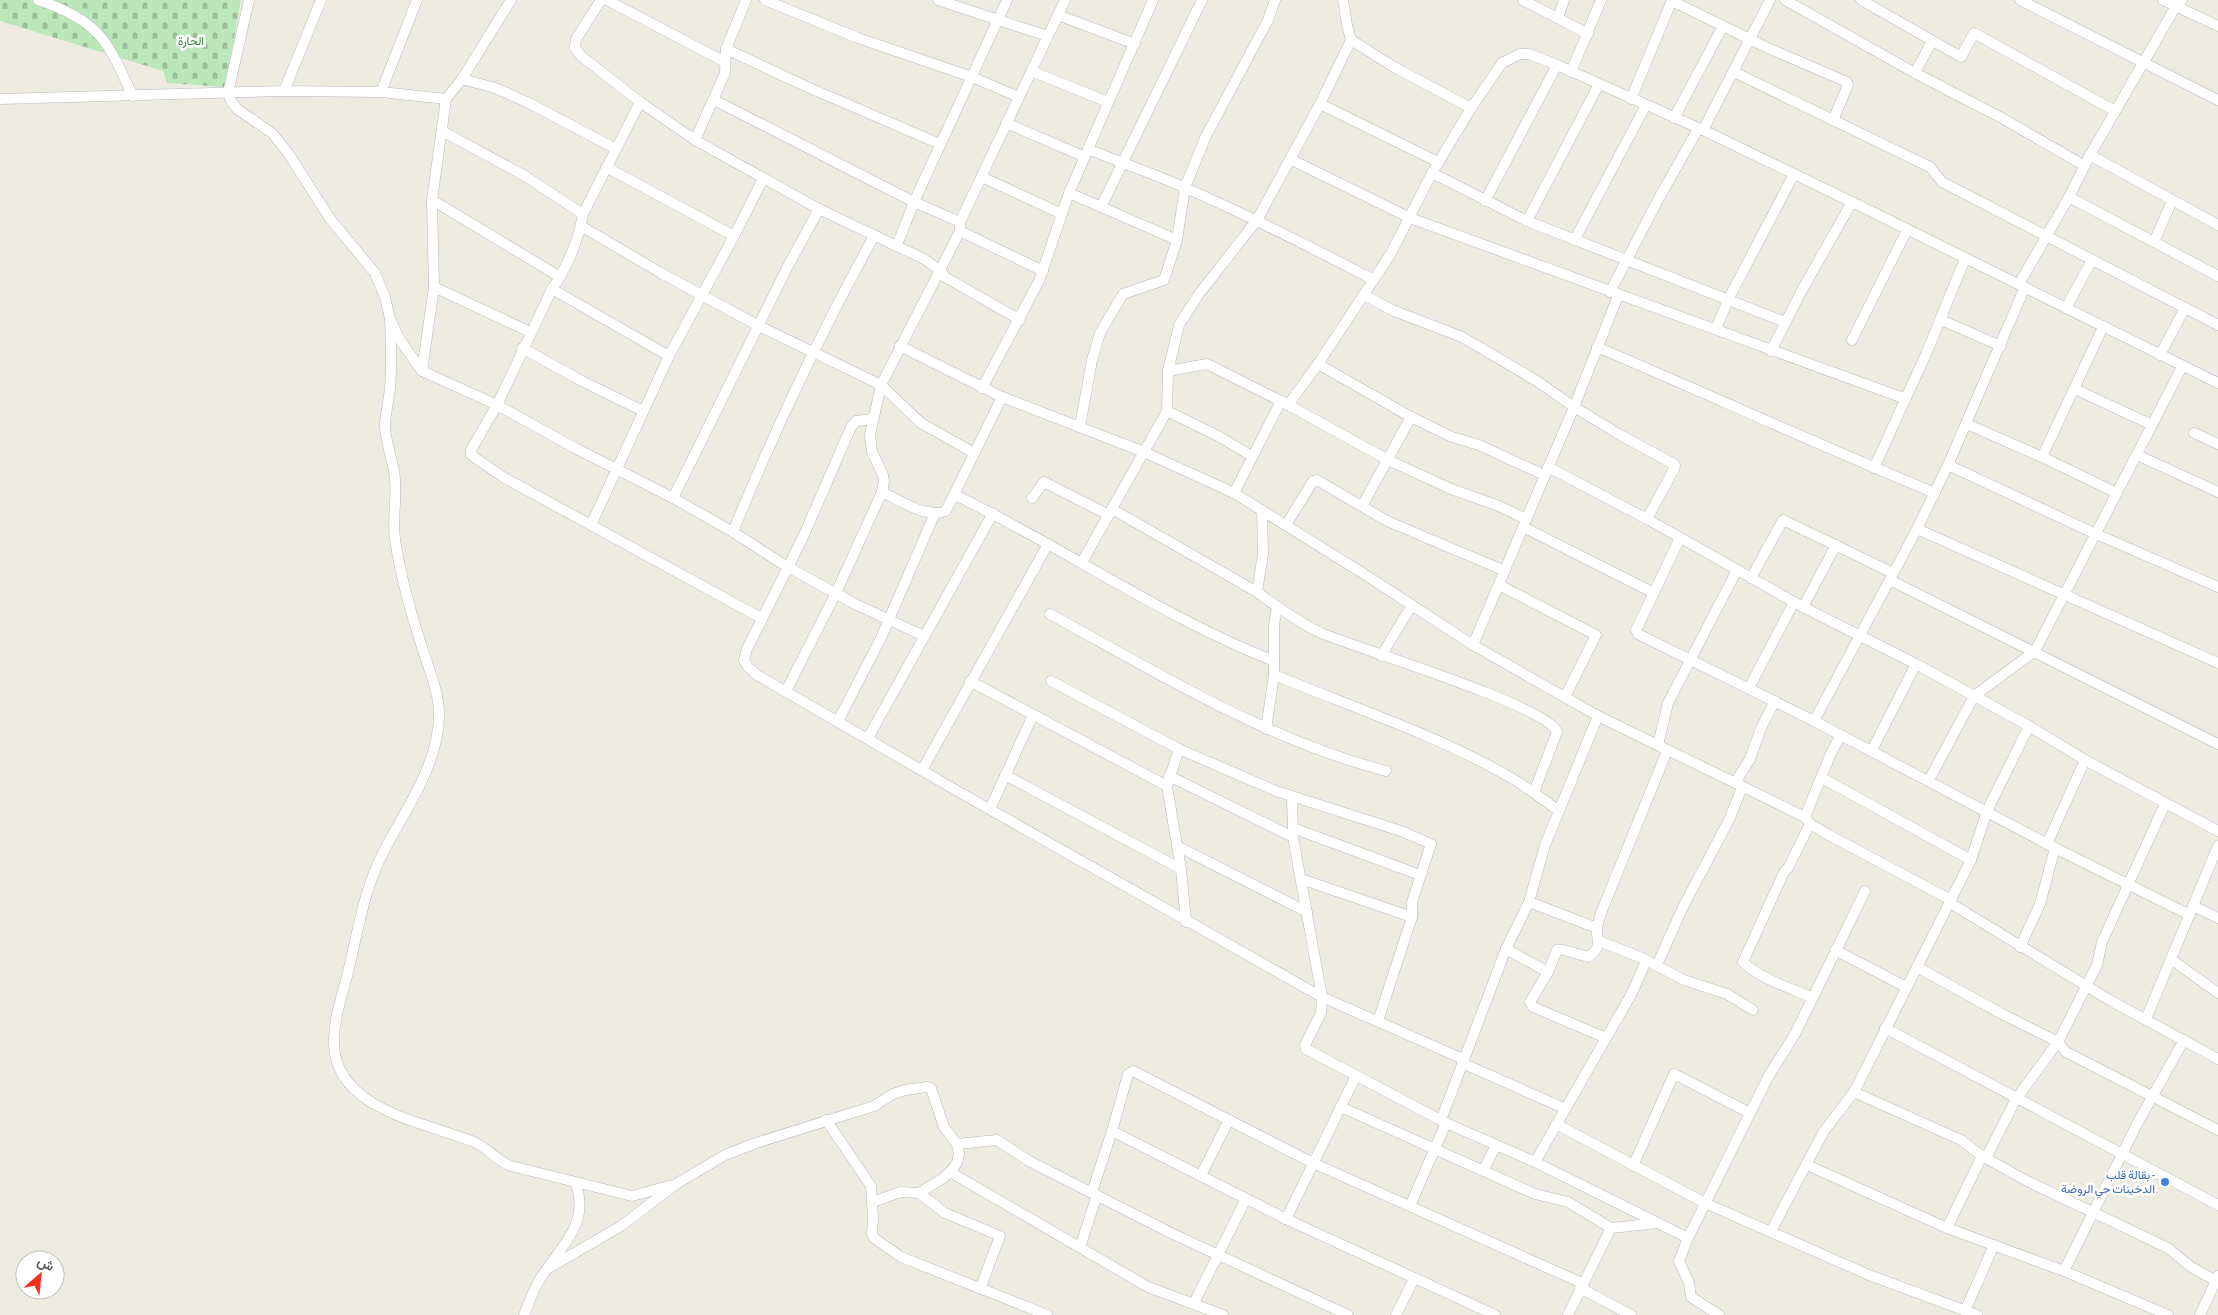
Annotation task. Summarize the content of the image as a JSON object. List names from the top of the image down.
{
  "parks": ["الحارة"],
  "places": ["بقالة قلب - الدخينات حي الروضة"],
  "north": "top right"
}
